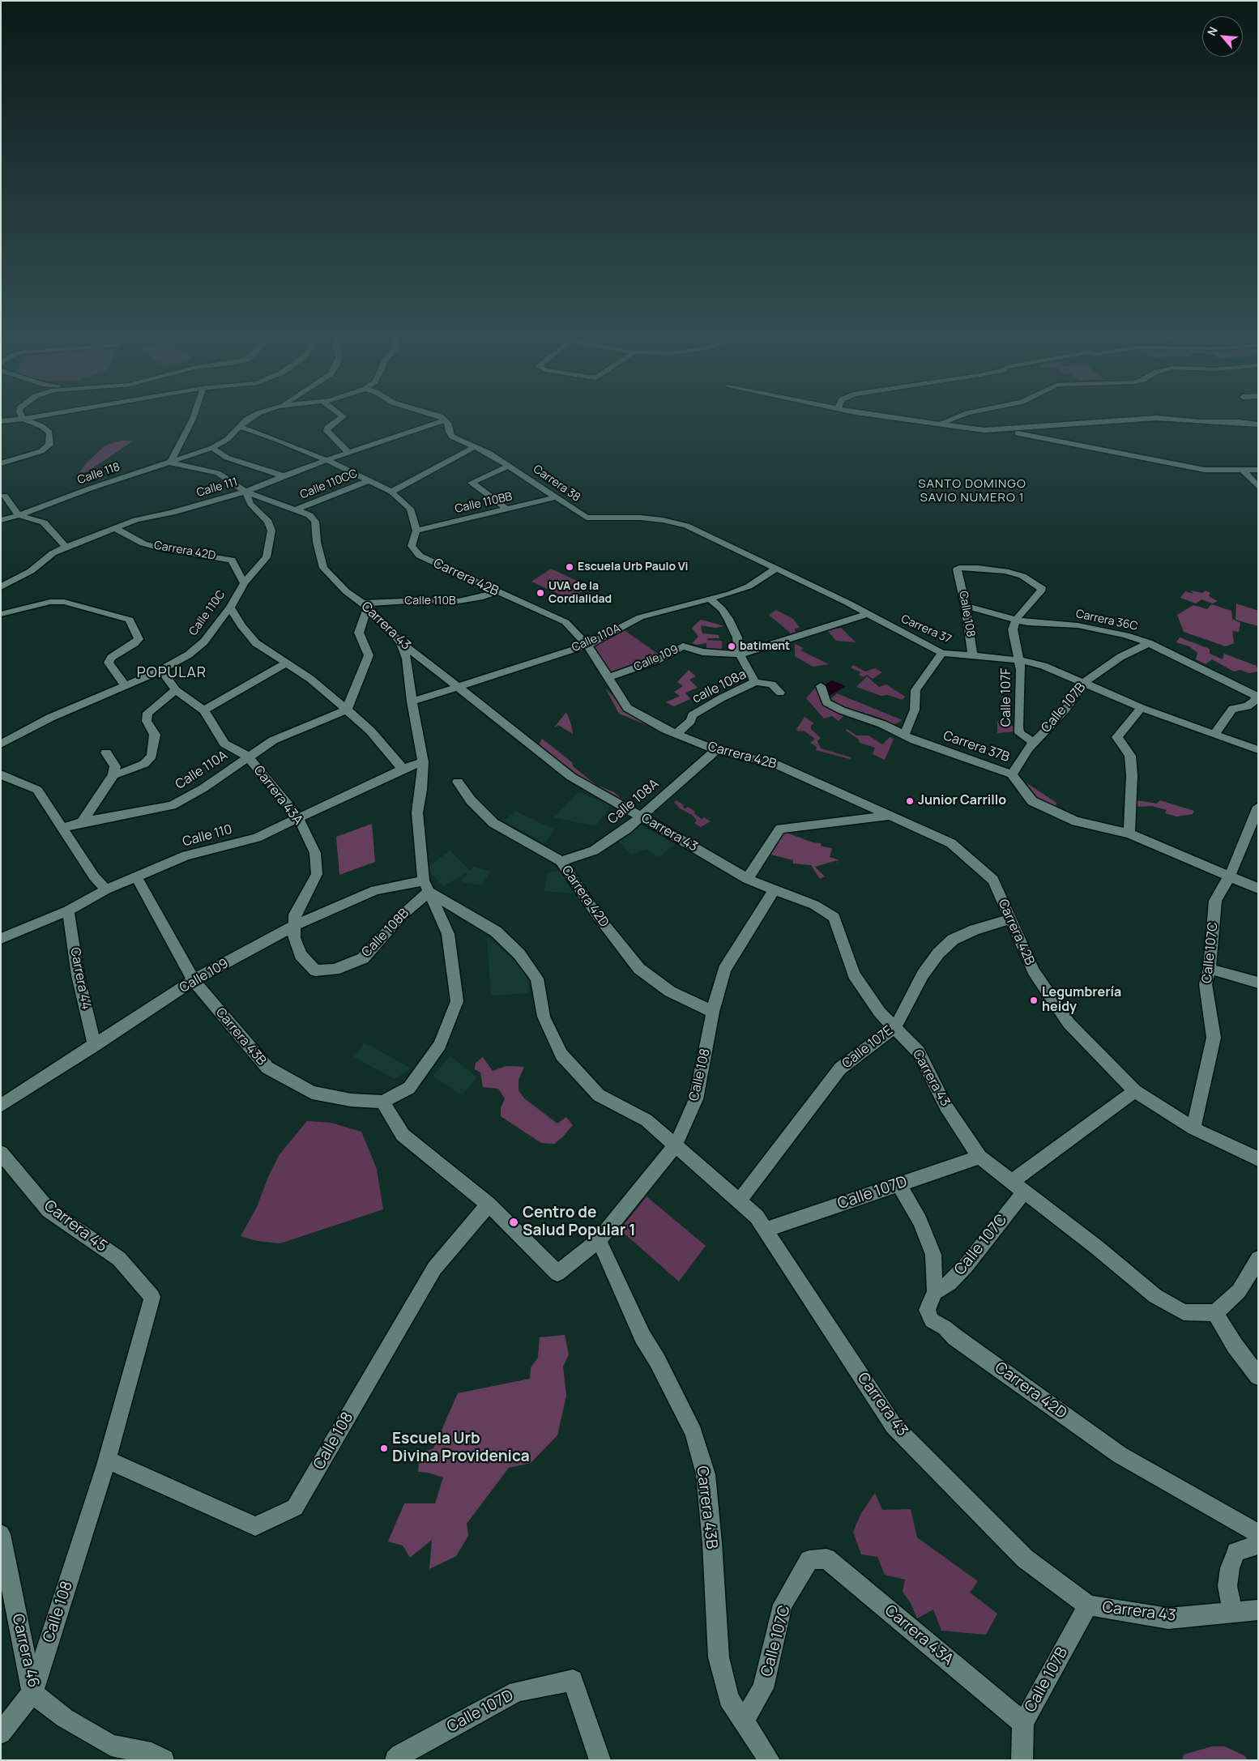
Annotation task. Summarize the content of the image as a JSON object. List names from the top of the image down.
{
  "streets": {
    "street": [
      "Calle 118",
      "Carrera 38",
      "Calle 110CC",
      "Calle 111",
      "Calle 110BB",
      "Carrera 42D",
      "Carrera 42B",
      "Calle 110B",
      "Calle 110C",
      "Calle 108",
      "Carrera 36C",
      "Carrera 43",
      "Carrera 37",
      "Calle 110A",
      "Calle 109",
      "calle 108a",
      "Calle 107F",
      "Calle 107B",
      "Carrera 37B",
      "Carrera 43A",
      "Calle 108A",
      "Calle 110",
      "Calle 108B",
      "Calle 107C",
      "Carrera 44",
      "Carrera 43B",
      "Calle 107E",
      "Calle 107D",
      "Carrera 45",
      "Carrera 46"
    ]
  },
  "crossings": [
    ["Calle 118", "Carrera 42B"],
    ["Calle 118", "Carrera 43"],
    ["Carrera 38", "Calle 111"],
    ["Carrera 38", "Calle 110BB"],
    ["Carrera 38", "Carrera 37"],
    ["Calle 110CC", "Carrera 42B"],
    ["Calle 110CC", "Carrera 43"],
    ["Calle 111", "Carrera 42D"],
    ["Calle 111", "Carrera 42B"],
    ["Calle 111", "Calle 110C"],
    ["Calle 111", "Carrera 43"],
    ["Calle 110BB", "Carrera 42B"],
    ["Carrera 42D", "Calle 110C"],
    ["Carrera 42D", "Calle 108"],
    ["Carrera 42D", "Calle 108A"],
    ["Carrera 42D", "Calle 107C"],
    ["Carrera 42D", "Calle 107D"],
    ["Carrera 42B", "Calle 110B"],
    ["Carrera 42B", "Calle 110A"],
    ["Carrera 42B", "Calle 109"],
    ["Carrera 42B", "calle 108a"],
    ["Carrera 42B", "Calle 108A"],
    ["Carrera 42B", "Calle 107C"],
    ["Carrera 42B", "Calle 107E"],
    ["Calle 110B", "Carrera 43"],
    ["Calle 110C", "Carrera 43"],
    ["Calle 110C", "Carrera 43A"],
    ["Calle 108", "Carrera 36C"],
    ["Calle 108", "Carrera 43"],
    ["Calle 108", "Carrera 37"],
    ["Calle 108", "Calle 107F"],
    ["Calle 108", "Carrera 43B"],
    ["Calle 108", "Carrera 45"],
    ["Calle 108", "Carrera 46"],
    ["Carrera 36C", "Carrera 37"],
    ["Carrera 36C", "Calle 107F"],
    ["Carrera 36C", "Calle 107B"],
    ["Carrera 43", "Calle 110A"],
    ["Carrera 43", "Calle 109"],
    ["Carrera 43", "Calle 107B"],
    ["Carrera 43", "Calle 108A"],
    ["Carrera 43", "Calle 108B"],
    ["Carrera 43", "Calle 107C"],
    ["Carrera 43", "Calle 107E"],
    ["Carrera 43", "Calle 107D"],
    ["Carrera 37", "Calle 110A"],
    ["Carrera 37", "Calle 109"],
    ["Carrera 37", "Calle 107F"],
    ["Carrera 37", "Calle 107B"],
    ["Calle 110A", "Carrera 43A"],
    ["Calle 109", "Carrera 43A"],
    ["Calle 109", "Calle 108B"],
    ["Calle 109", "Carrera 44"],
    ["Calle 109", "Carrera 43B"],
    ["Calle 107F", "Calle 107B"],
    ["Calle 107B", "Carrera 37B"],
    ["Calle 107B", "Carrera 43A"],
    ["Carrera 37B", "Calle 107C"],
    ["Carrera 43A", "Calle 110"],
    ["Carrera 43A", "Calle 108B"],
    ["Carrera 43A", "Calle 107C"],
    ["Calle 110", "Carrera 44"],
    ["Calle 110", "Carrera 43B"],
    ["Calle 107C", "Carrera 43B"]
  ],
  "districts": ["SANTO DOMINGO SAVIO NUMERO 1", "POPULAR"],
  "places": [
    "Escuela Urb Paulo Vi",
    "UVA de la Cordialidad",
    "batiment",
    "Junior Carrillo",
    "Legumbrería heidy",
    "Centro de Salud Popular 1",
    "Escuela Urb Divina Providenica"
  ],
  "north": "top left"
}
